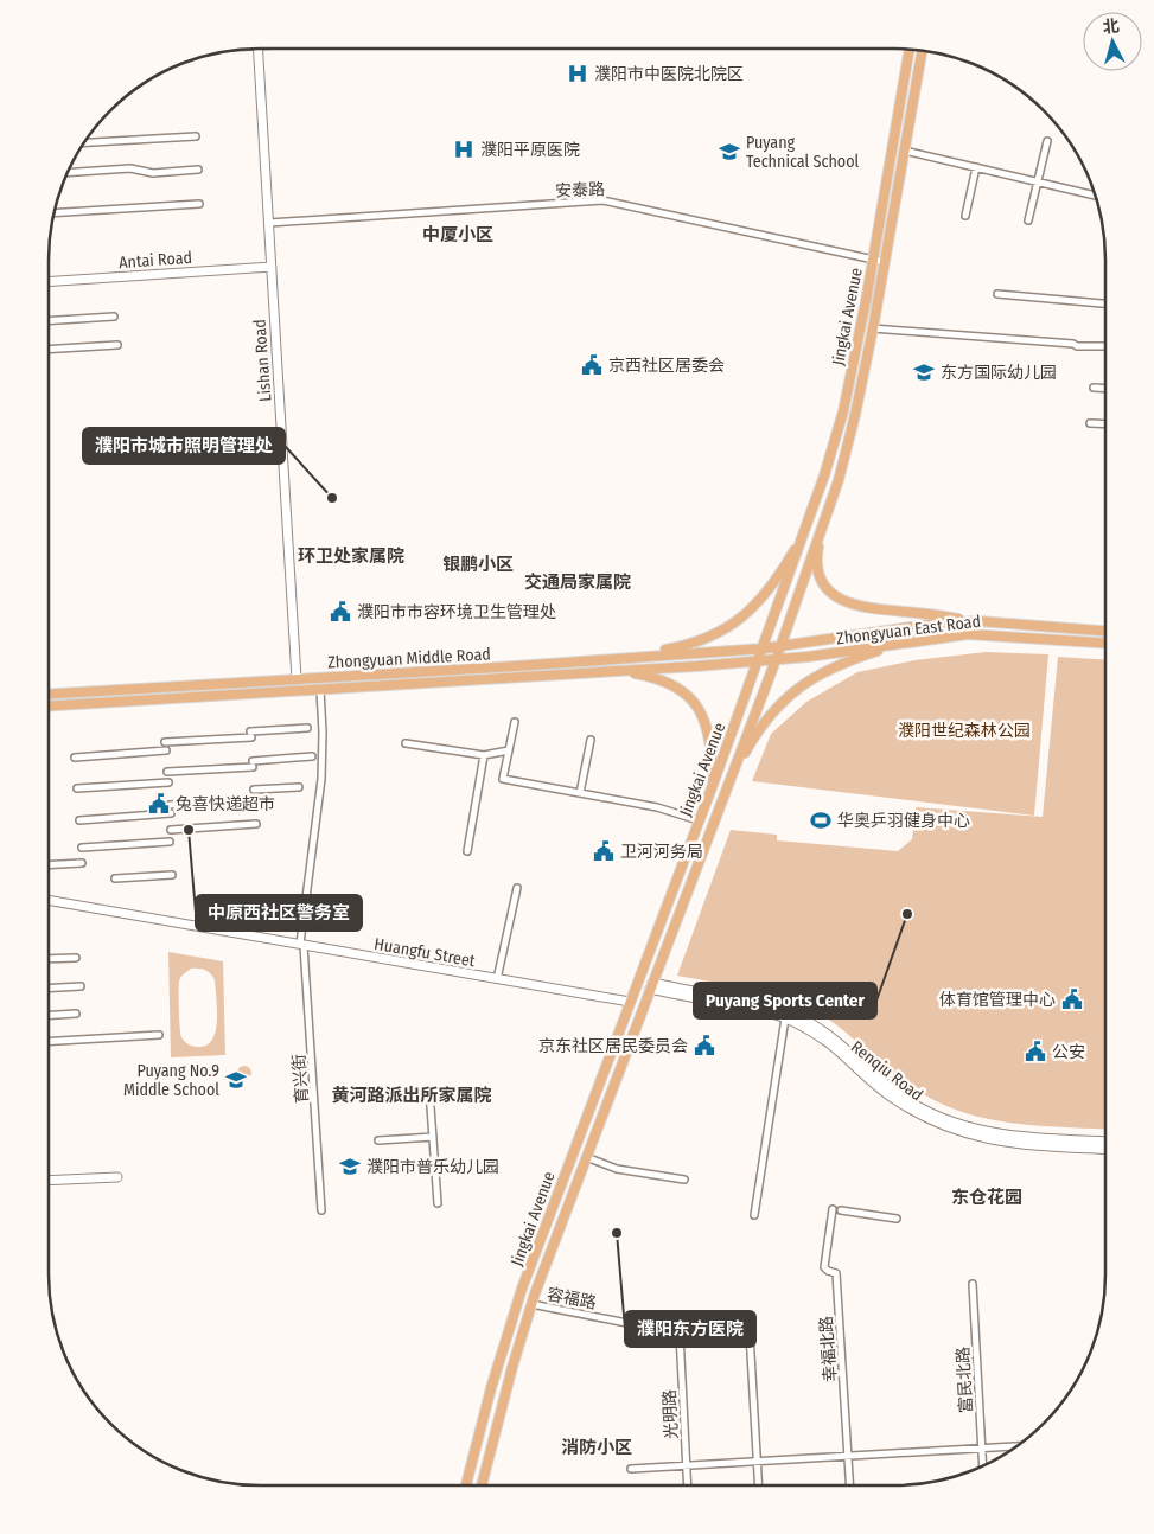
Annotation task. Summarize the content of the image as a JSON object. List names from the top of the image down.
{
  "streets": {
    "main road": ["Jingkai Avenue", "Zhongyuan East Road", "Zhongyuan Middle Road"],
    "street": [
      "安泰路",
      "Antai Road",
      "Lishan Road",
      "Huangfu Street",
      "Renqiu Road",
      "育兴街",
      "容福路",
      "幸福北路",
      "富民北路",
      "光明路"
    ]
  },
  "crossings": [
    ["安泰路", "Jingkai Avenue"],
    ["安泰路", "Lishan Road"],
    ["Antai Road", "Lishan Road"],
    ["Jingkai Avenue", "Zhongyuan East Road"],
    ["Jingkai Avenue", "Zhongyuan Middle Road"],
    ["Jingkai Avenue", "Huangfu Street"],
    ["Jingkai Avenue", "Renqiu Road"],
    ["Jingkai Avenue", "容福路"],
    ["Lishan Road", "Zhongyuan Middle Road"],
    ["Zhongyuan East Road", "Zhongyuan Middle Road"],
    ["Zhongyuan Middle Road", "育兴街"],
    ["Huangfu Street", "育兴街"],
    ["容福路", "光明路"]
  ],
  "districts": [
    "中厦小区",
    "环卫处家属院",
    "银鹏小区",
    "交通局家属院",
    "黄河路派出所家属院",
    "东仓花园",
    "消防小区"
  ],
  "parks": ["濮阳世纪森林公园"],
  "places": {
    "hospital": ["濮阳市中医院北院区", "濮阳平原医院"],
    "school or university": [
      "Puyang Technical School",
      "东方国际幼儿园",
      "Puyang No.9 Middle School",
      "濮阳市普乐幼儿园"
    ],
    "public building": [
      "京西社区居委会",
      "濮阳市市容环境卫生管理处",
      "兔喜快递超市",
      "卫河河务局",
      "体育馆管理中心",
      "京东社区居民委员会",
      "公安"
    ],
    "other": [
      "濮阳市城市照明管理处",
      "中原西社区警务室",
      "Puyang Sports Center",
      "濮阳东方医院"
    ],
    "sports": ["华奥乒羽健身中心"]
  },
  "north": "top"
}
